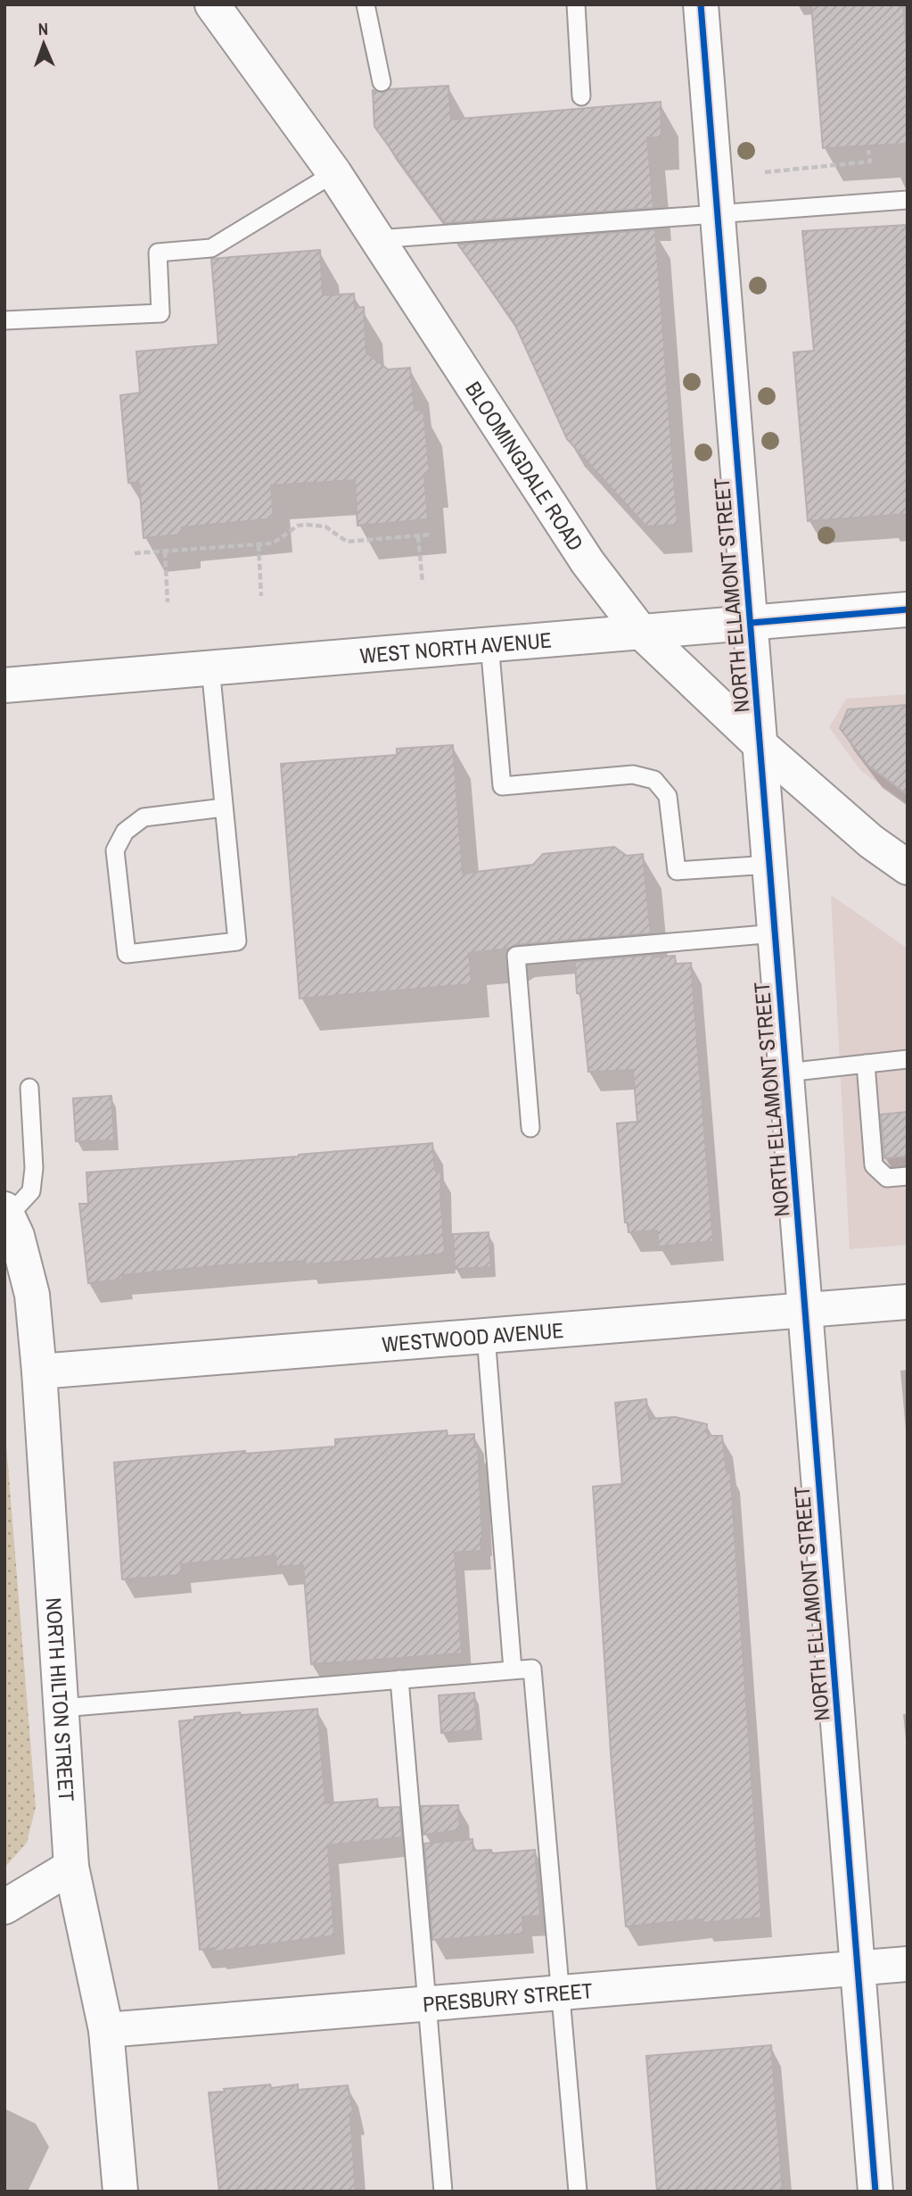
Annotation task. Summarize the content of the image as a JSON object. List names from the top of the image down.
{
  "streets": {
    "street": [
      "BLOOMINGDALE ROAD",
      "NORTH ELLAMONT STREET",
      "WEST NORTH AVENUE",
      "WESTWOOD AVENUE",
      "NORTH HILTON STREET",
      "PRESBURY STREET"
    ]
  },
  "crossings": [
    ["BLOOMINGDALE ROAD", "NORTH ELLAMONT STREET"],
    ["BLOOMINGDALE ROAD", "WEST NORTH AVENUE"],
    ["NORTH ELLAMONT STREET", "WEST NORTH AVENUE"],
    ["NORTH ELLAMONT STREET", "WESTWOOD AVENUE"],
    ["NORTH ELLAMONT STREET", "PRESBURY STREET"],
    ["WESTWOOD AVENUE", "NORTH HILTON STREET"],
    ["NORTH HILTON STREET", "PRESBURY STREET"]
  ],
  "north": "top"
}
